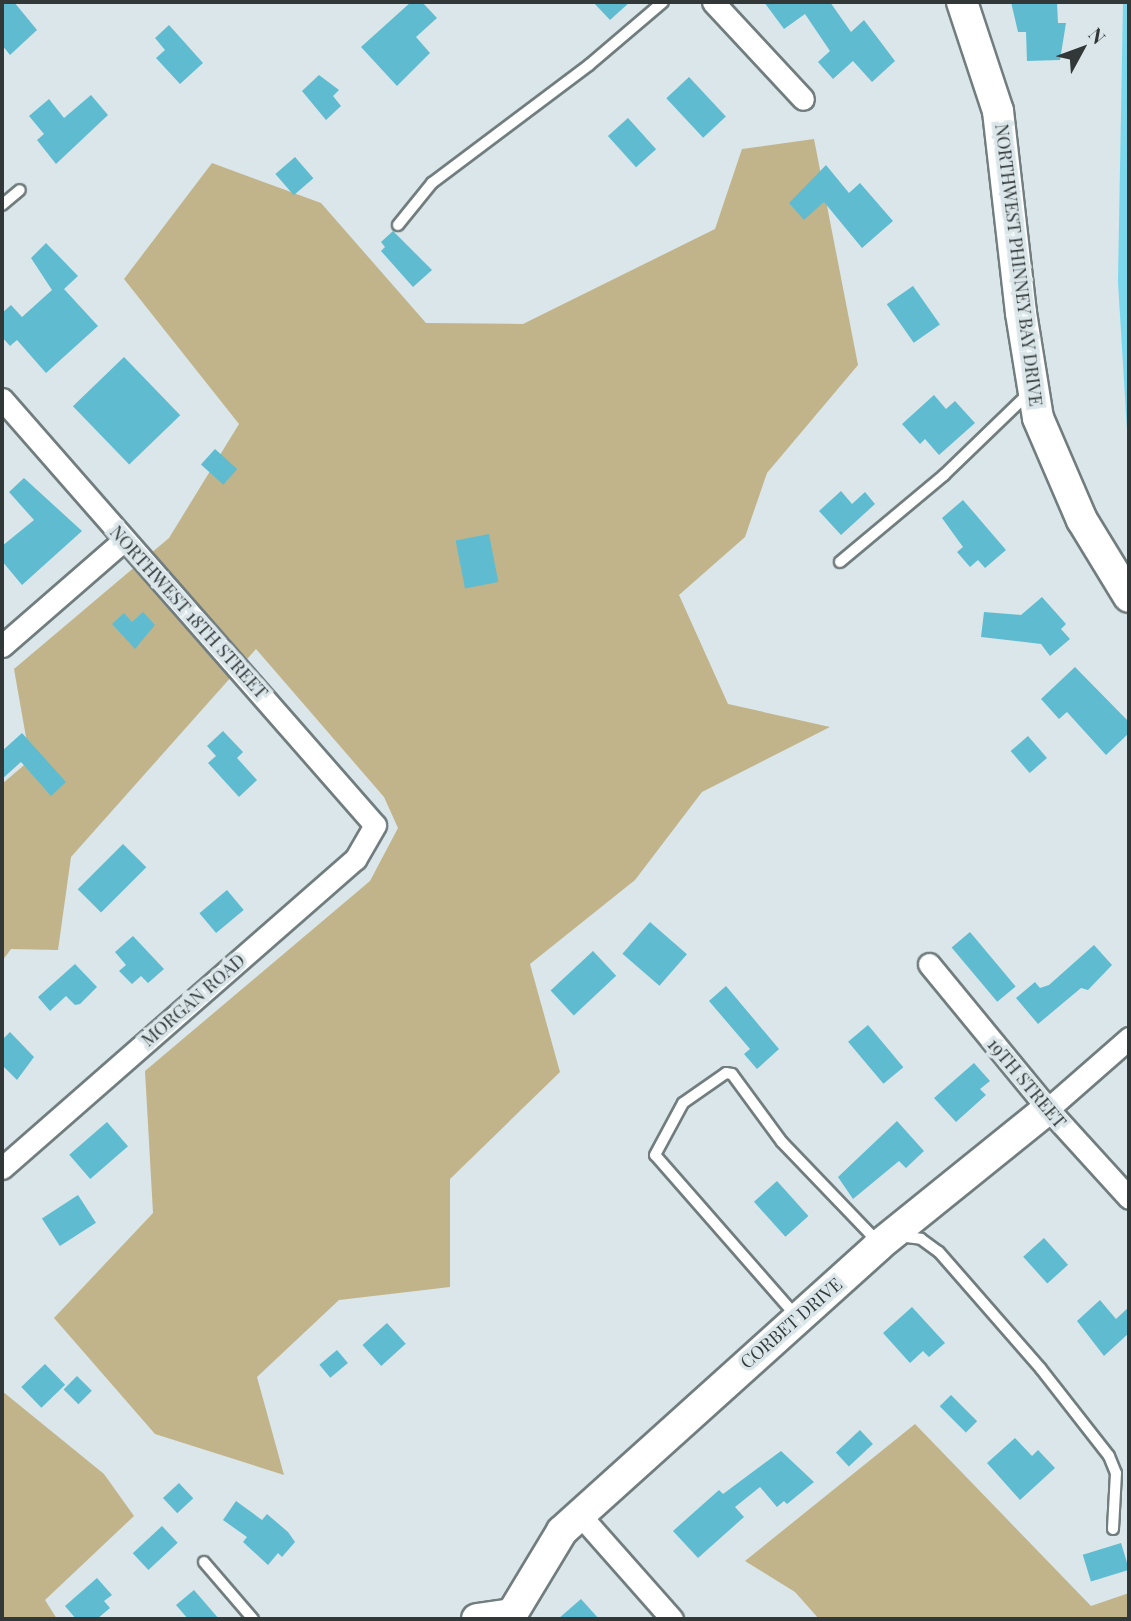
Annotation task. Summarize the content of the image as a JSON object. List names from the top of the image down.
{
  "streets": {
    "street": [
      "NORTHWEST PHINNEY BAY DRIVE",
      "NORTHWEST 18TH STREET",
      "MORGAN ROAD",
      "19TH STREET",
      "CORBET DRIVE"
    ]
  },
  "crossings": [
    ["NORTHWEST 18TH STREET", "MORGAN ROAD"],
    ["19TH STREET", "CORBET DRIVE"]
  ],
  "north": "top right"
}
